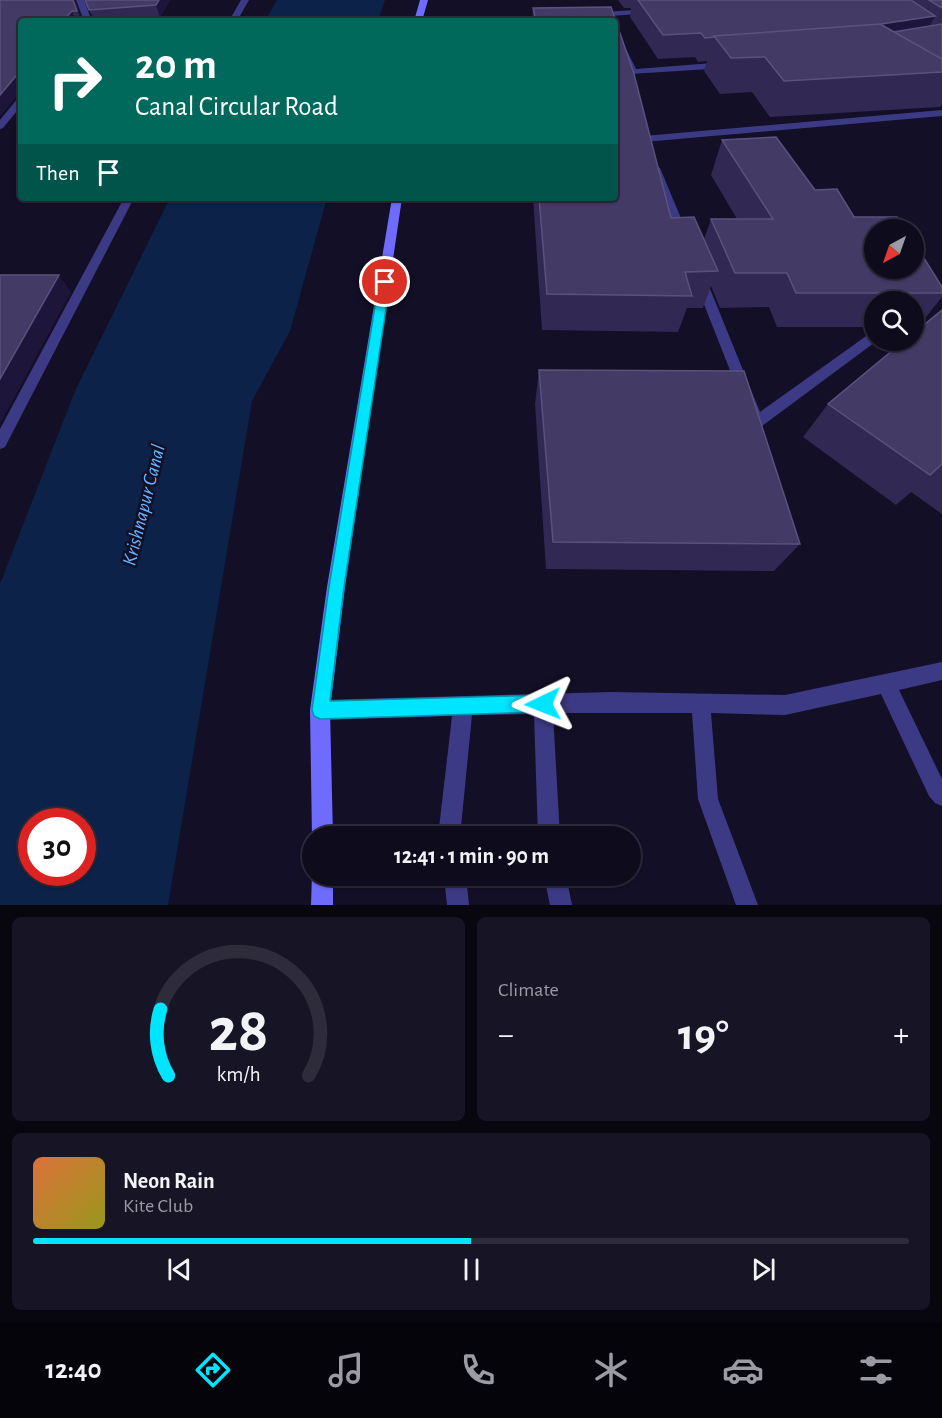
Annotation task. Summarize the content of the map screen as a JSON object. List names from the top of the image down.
{
  "water": ["Krishnapur Canal"],
  "north": "bottom left",
  "page": {
    "turn": ["20 m", "Canal Circular Road"],
    "then": "Then",
    "limit": "30",
    "trip": "12:41 · 1 min · 90 m",
    "tile": "Climate",
    "heat": ["−", "19°", "+"],
    "song": ["Neon Rain", "Kite Club"],
    "tabs": "12:40",
    "gauge": ["28", "km/h"]
  }
}
